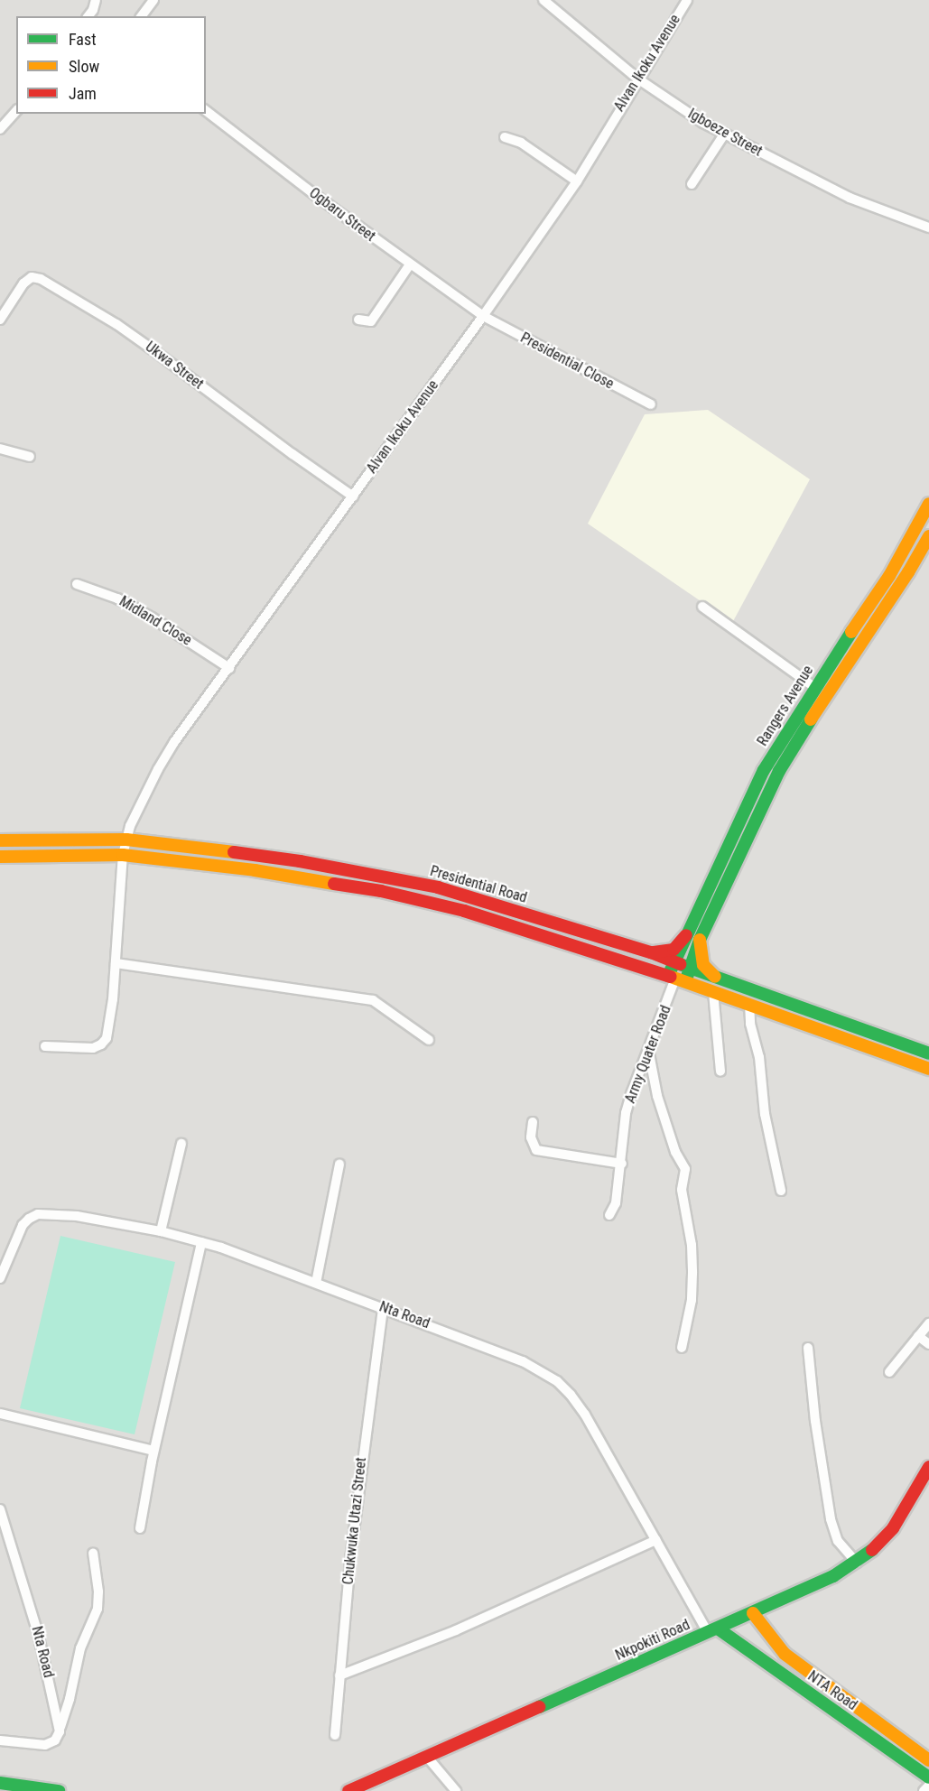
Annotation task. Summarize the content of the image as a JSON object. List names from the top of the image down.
{
  "streets": {
    "main road": [
      "Rangers Avenue",
      "Presidential Road",
      "Nkpokiti Road",
      "NTA Road"
    ],
    "street": [
      "Alvan Ikoku Avenue",
      "Igboeze Street",
      "Ogbaru Street",
      "Presidential Close",
      "Ukwa Street",
      "Midland Close",
      "Army Quater Road",
      "Nta Road",
      "Chukwuka Utazi Street"
    ]
  },
  "crossings": [
    ["Alvan Ikoku Avenue", "Igboeze Street"],
    ["Alvan Ikoku Avenue", "Ogbaru Street"],
    ["Alvan Ikoku Avenue", "Presidential Close"],
    ["Alvan Ikoku Avenue", "Ukwa Street"],
    ["Alvan Ikoku Avenue", "Midland Close"],
    ["Alvan Ikoku Avenue", "Presidential Road"],
    ["Ogbaru Street", "Presidential Close"],
    ["Rangers Avenue", "Presidential Road"],
    ["Rangers Avenue", "Army Quater Road"],
    ["Presidential Road", "Army Quater Road"],
    ["Nta Road", "Chukwuka Utazi Street"],
    ["Nta Road", "Nkpokiti Road"],
    ["Nta Road", "NTA Road"],
    ["Nkpokiti Road", "NTA Road"]
  ],
  "legend": ["Fast", "Slow", "Jam"]
}
